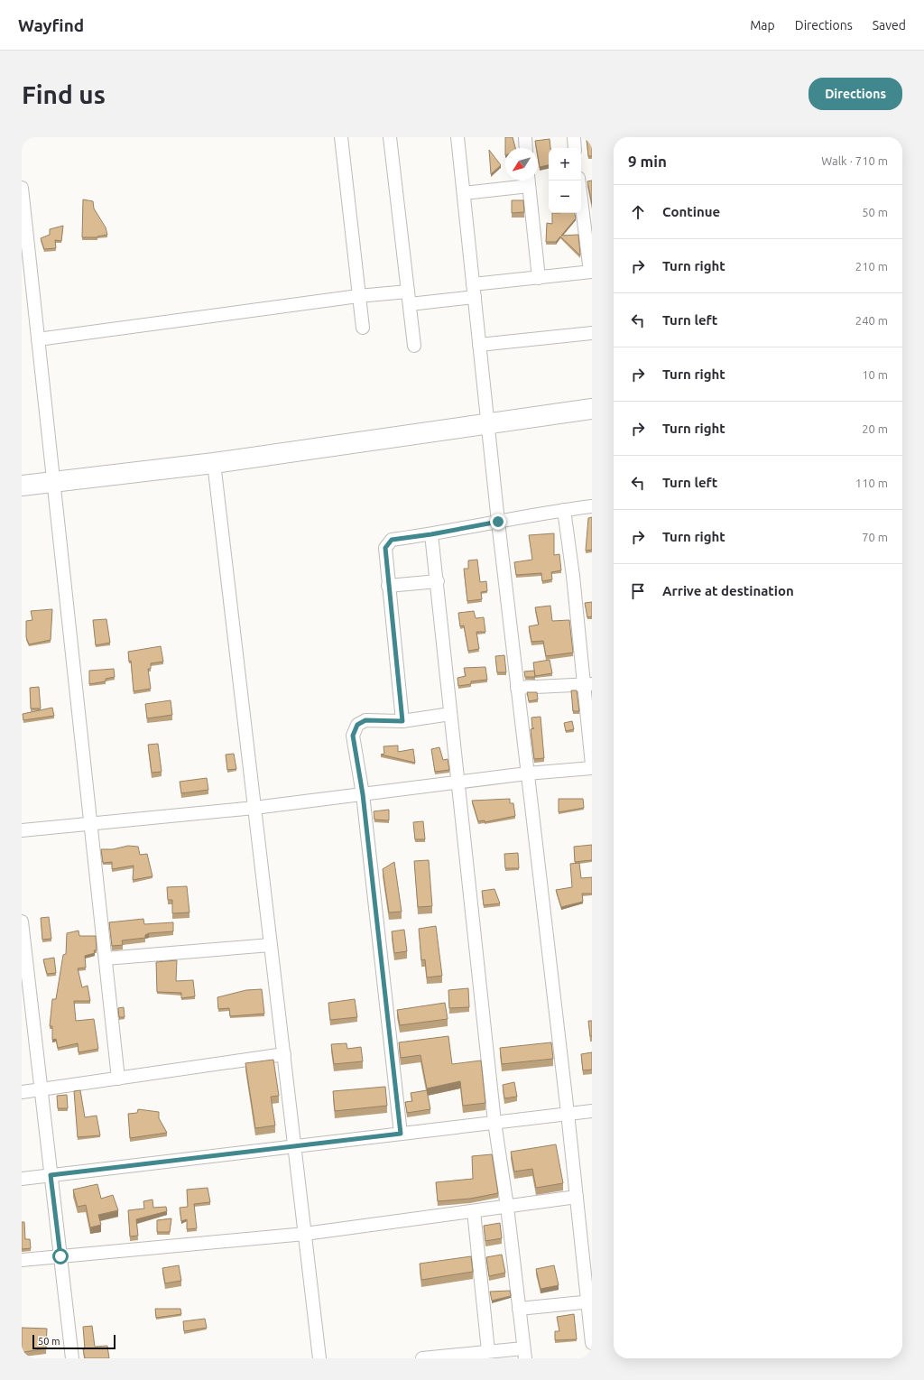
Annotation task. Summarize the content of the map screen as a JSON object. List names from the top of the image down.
{
  "scale_bar": "50 m",
  "north": "bottom left",
  "page": {
    "header": "Wayfind",
    "nav": ["Map", "Directions", "Saved"],
    "buttons": "Directions",
    "title": "Find us",
    "heading": ["9 min", "Walk · 710 m"],
    "map_buttons": ["+", "−"],
    "list": [
      ["Continue", "50 m"],
      ["Turn right", "210 m"],
      ["Turn left", "240 m"],
      ["Turn right", "10 m"],
      ["Turn right", "20 m"],
      ["Turn left", "110 m"],
      ["Turn right", "70 m"],
      "Arrive at destination"
    ],
    "scale": "50 m"
  }
}
